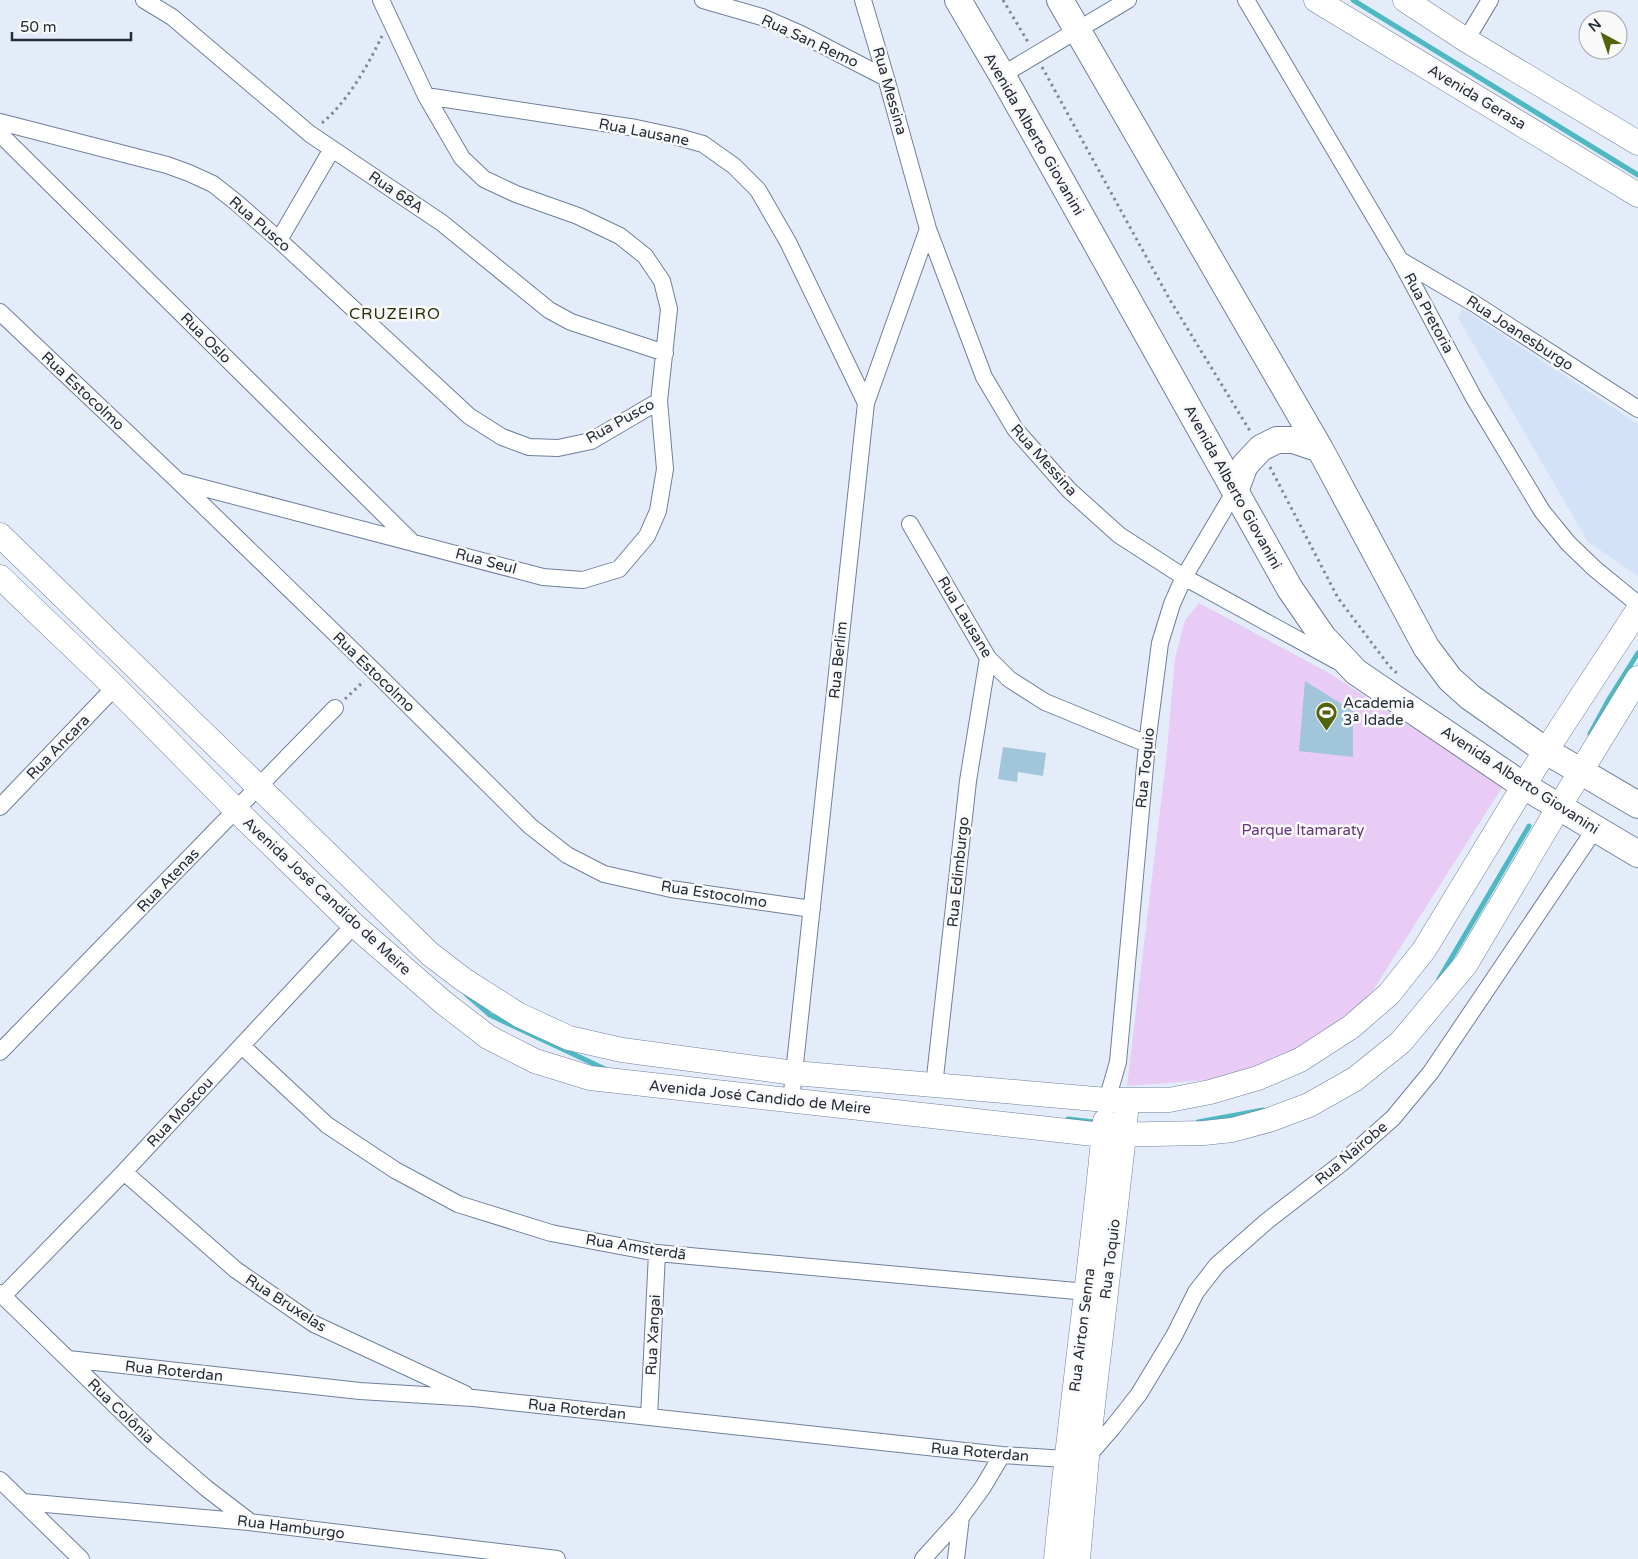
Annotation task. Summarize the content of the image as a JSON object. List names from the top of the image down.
{
  "streets": {
    "main road": ["Avenida Alberto Giovanini"],
    "street": [
      "Rua San Remo",
      "Rua Messina",
      "Avenida Gerasa",
      "Rua Lausane",
      "Rua 68A",
      "Rua Pusco",
      "Rua Pretoria",
      "Rua Joanesburgo",
      "Rua Oslo",
      "Rua Estocolmo",
      "Rua Seul",
      "Rua Berlim",
      "Rua Ancara",
      "Rua Toquio",
      "Rua Edimburgo",
      "Rua Atenas",
      "Avenida José Candido de Meire",
      "Rua Moscou",
      "Rua Nairobe",
      "Rua Amsterdã",
      "Rua Bruxelas",
      "Rua Airton Senna",
      "Rua Xangai",
      "Rua Roterdan",
      "Rua Colônia",
      "Rua Hamburgo"
    ]
  },
  "crossings": [
    ["Rua San Remo", "Rua Messina"],
    ["Rua Messina", "Avenida Alberto Giovanini"],
    ["Rua Messina", "Rua Berlim"],
    ["Rua Messina", "Rua Toquio"],
    ["Rua Lausane", "Rua Pusco"],
    ["Rua Lausane", "Rua Berlim"],
    ["Rua Lausane", "Rua Toquio"],
    ["Rua Lausane", "Rua Edimburgo"],
    ["Avenida Alberto Giovanini", "Rua Toquio"],
    ["Avenida Alberto Giovanini", "Avenida José Candido de Meire"],
    ["Avenida Alberto Giovanini", "Rua Nairobe"],
    ["Rua 68A", "Rua Pusco"],
    ["Rua Pusco", "Rua Seul"],
    ["Rua Pretoria", "Rua Joanesburgo"],
    ["Rua Oslo", "Rua Seul"],
    ["Rua Estocolmo", "Rua Seul"],
    ["Rua Estocolmo", "Rua Berlim"],
    ["Rua Berlim", "Avenida José Candido de Meire"],
    ["Rua Ancara", "Avenida José Candido de Meire"],
    ["Rua Toquio", "Avenida José Candido de Meire"],
    ["Rua Toquio", "Rua Nairobe"],
    ["Rua Toquio", "Rua Airton Senna"],
    ["Rua Toquio", "Rua Roterdan"],
    ["Rua Edimburgo", "Avenida José Candido de Meire"],
    ["Rua Atenas", "Avenida José Candido de Meire"],
    ["Avenida José Candido de Meire", "Rua Moscou"],
    ["Avenida José Candido de Meire", "Rua Airton Senna"],
    ["Rua Moscou", "Rua Amsterdã"],
    ["Rua Moscou", "Rua Bruxelas"],
    ["Rua Moscou", "Rua Colônia"],
    ["Rua Nairobe", "Rua Airton Senna"],
    ["Rua Nairobe", "Rua Roterdan"],
    ["Rua Amsterdã", "Rua Airton Senna"],
    ["Rua Amsterdã", "Rua Xangai"],
    ["Rua Bruxelas", "Rua Roterdan"],
    ["Rua Airton Senna", "Rua Roterdan"],
    ["Rua Xangai", "Rua Roterdan"],
    ["Rua Roterdan", "Rua Colônia"],
    ["Rua Colônia", "Rua Hamburgo"]
  ],
  "districts": ["CRUZEIRO"],
  "parks": ["Parque Itamaraty"],
  "places": {
    "sports": ["Academia 3ª Idade"]
  },
  "scale_bar": "50 m",
  "north": "top left"
}
